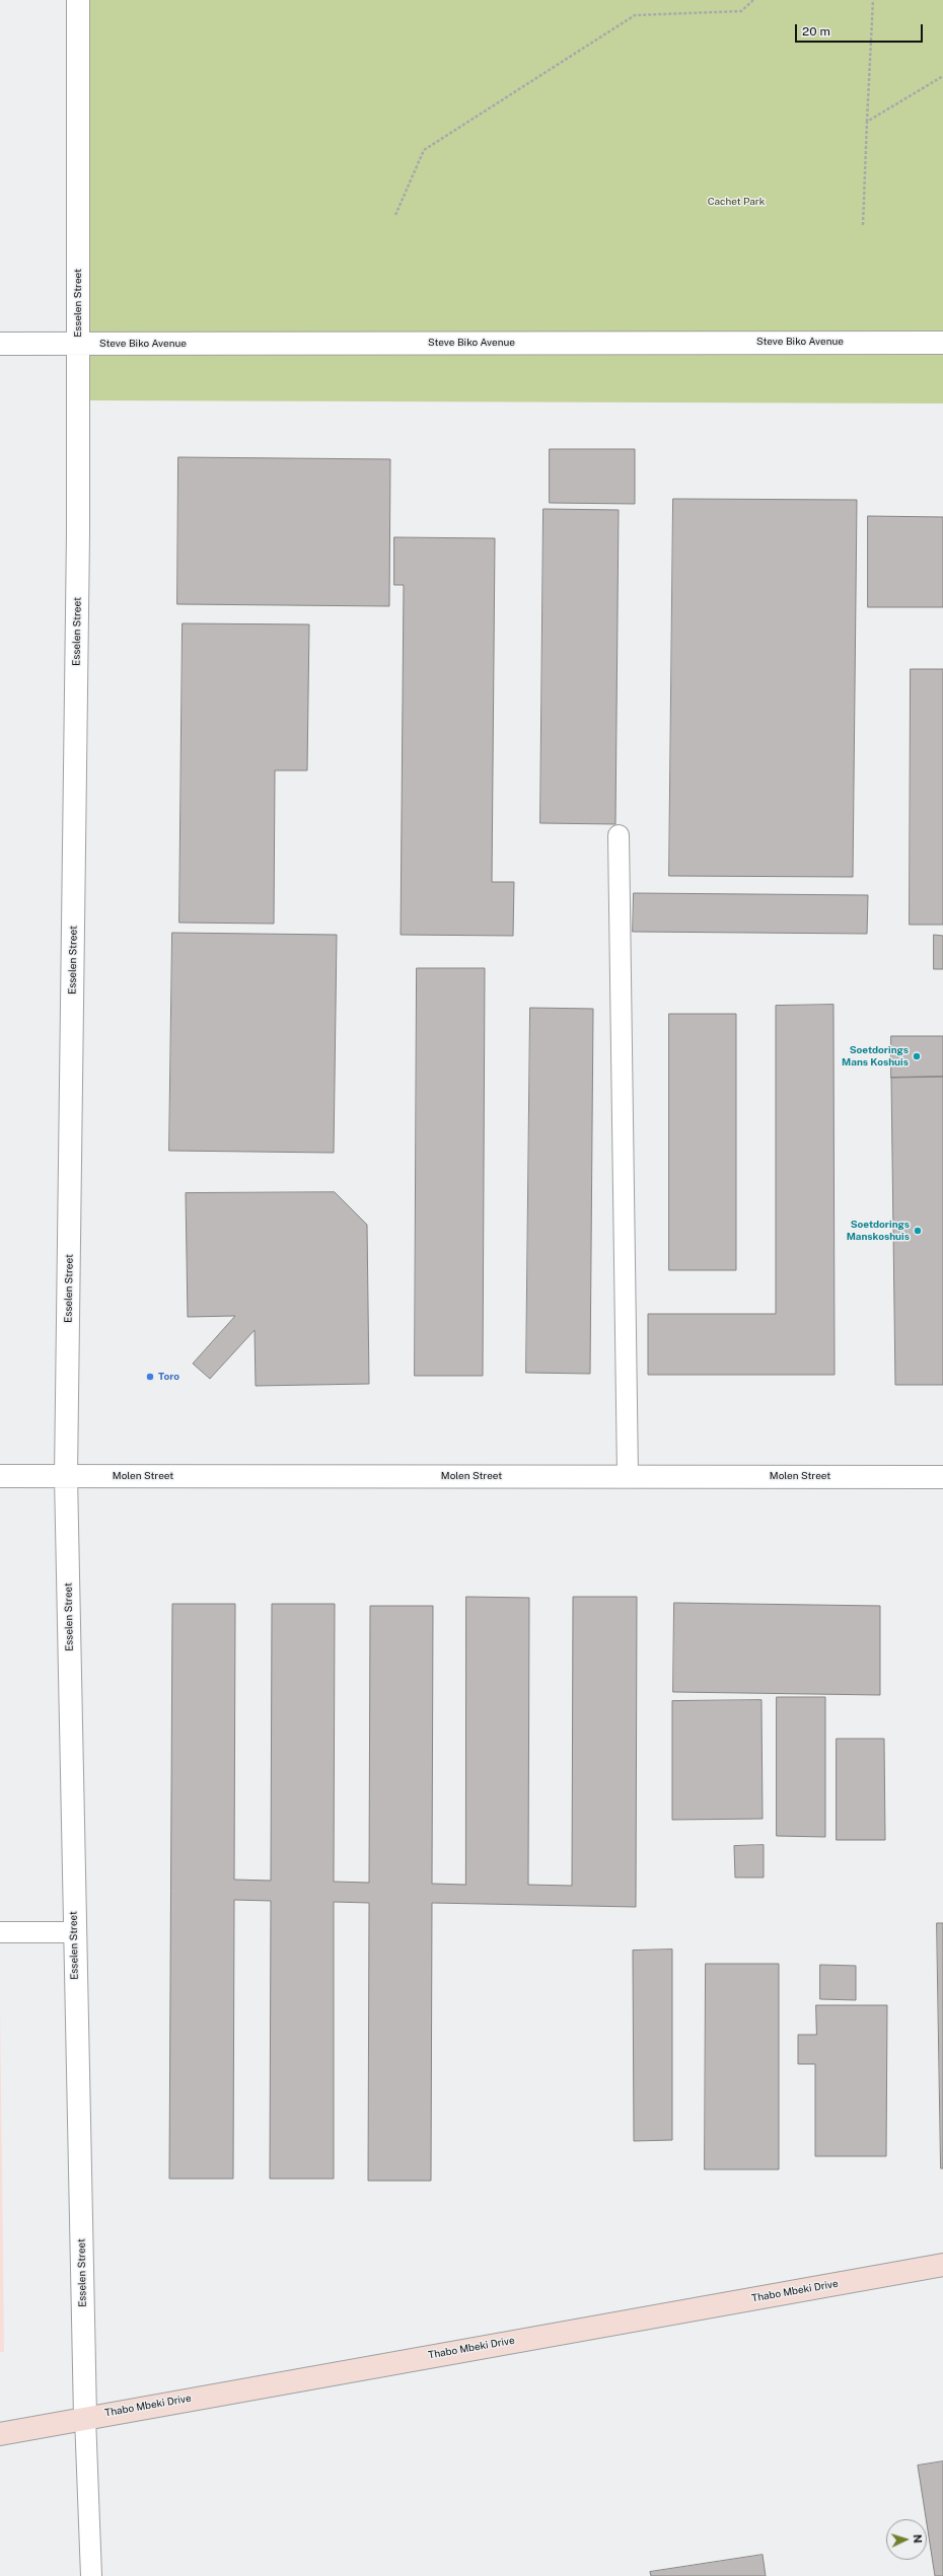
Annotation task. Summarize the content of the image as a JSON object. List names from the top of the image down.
{
  "streets": {
    "main road": ["Thabo Mbeki Drive"],
    "street": ["Esselen Street", "Steve Biko Avenue", "Molen Street"]
  },
  "crossings": [
    ["Esselen Street", "Steve Biko Avenue"],
    ["Esselen Street", "Molen Street"],
    ["Esselen Street", "Thabo Mbeki Drive"]
  ],
  "parks": ["Cachet Park"],
  "places": ["Soetdorings Mans Koshuis", "Soetdorings Manskoshuis", "Toro"],
  "scale_bar": "20 m",
  "north": "right"
}
